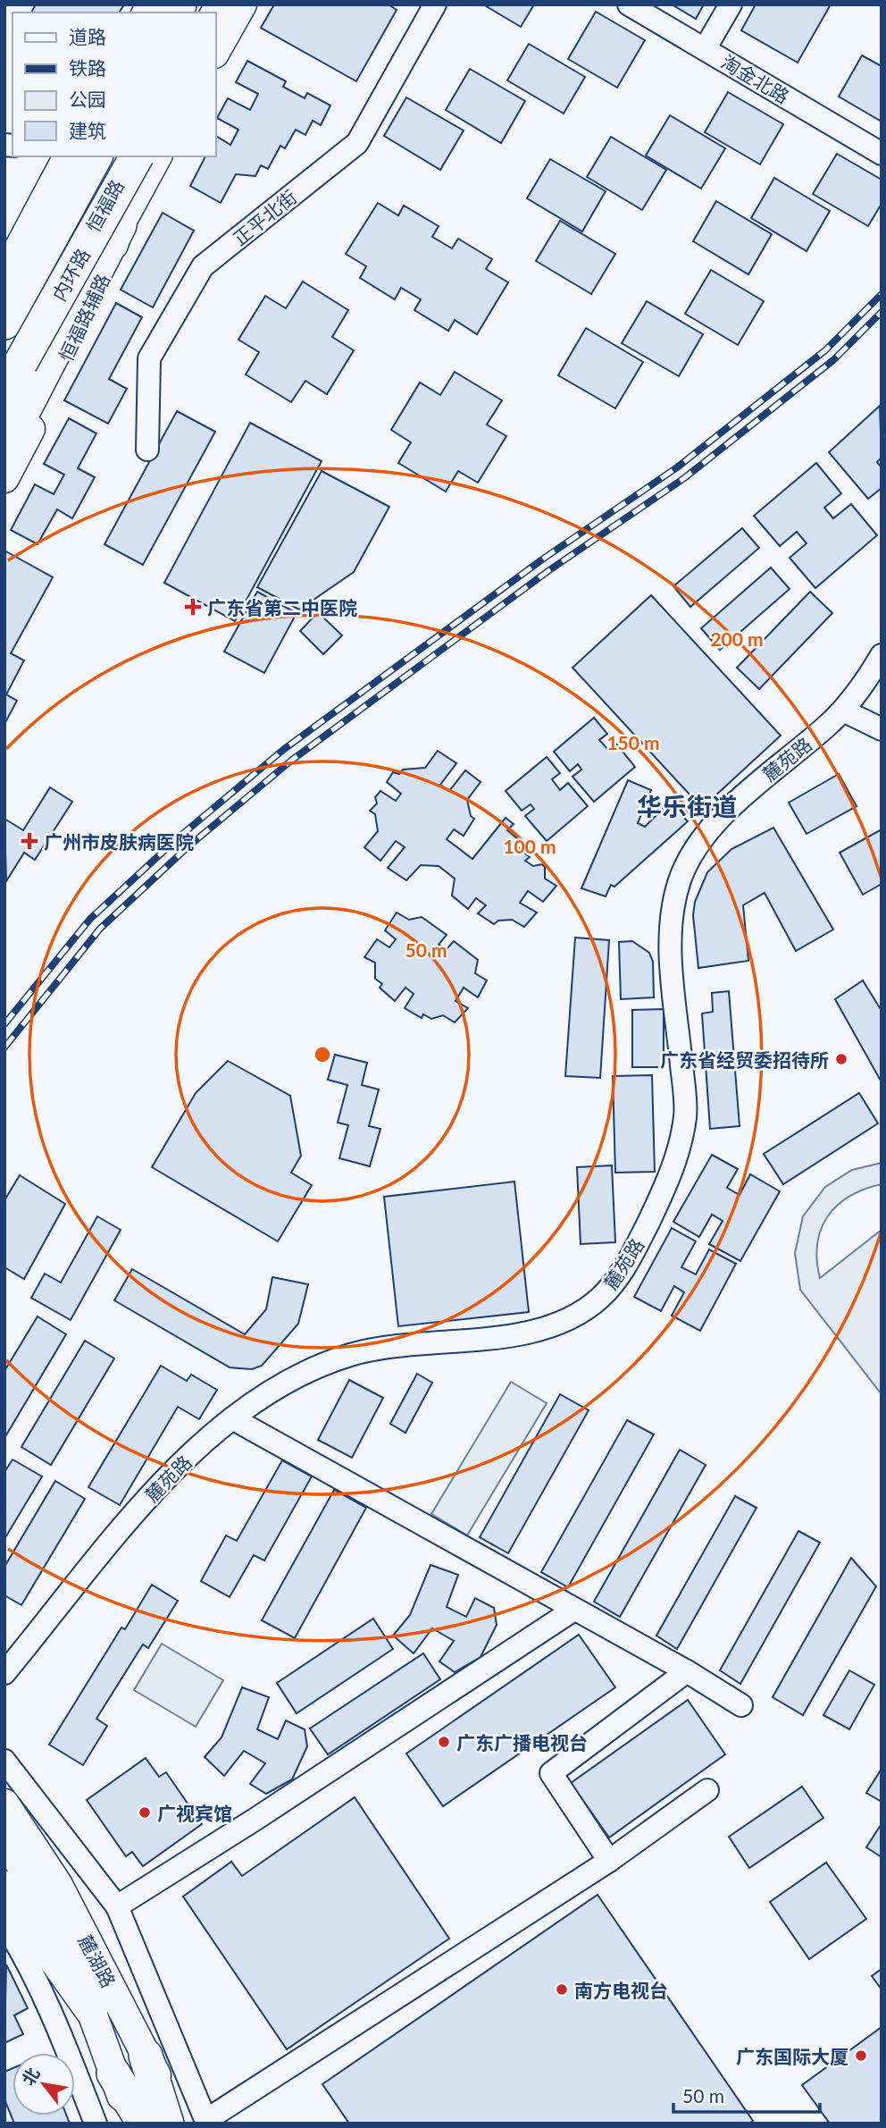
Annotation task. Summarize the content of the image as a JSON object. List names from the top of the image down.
{
  "streets": {
    "highway": ["内环路"],
    "main road": ["恒福路", "恒福路辅路", "麓湖路"],
    "street": ["淘金北路", "正平北街", "麓苑路"]
  },
  "districts": ["华乐街道"],
  "places": {
    "health": ["广东省第二中医院", "广州市皮肤病医院"],
    "other": [
      "广东省经贸委招待所",
      "广东广播电视台",
      "广视宾馆",
      "南方电视台",
      "广东国际大厦"
    ]
  },
  "legend": [
    "道路",
    "铁路",
    "公园",
    "建筑"
  ],
  "scale_bar": "50 m",
  "north": "top left",
  "rings": [
    "200 m",
    "150 m",
    "100 m",
    "50 m"
  ]
}
